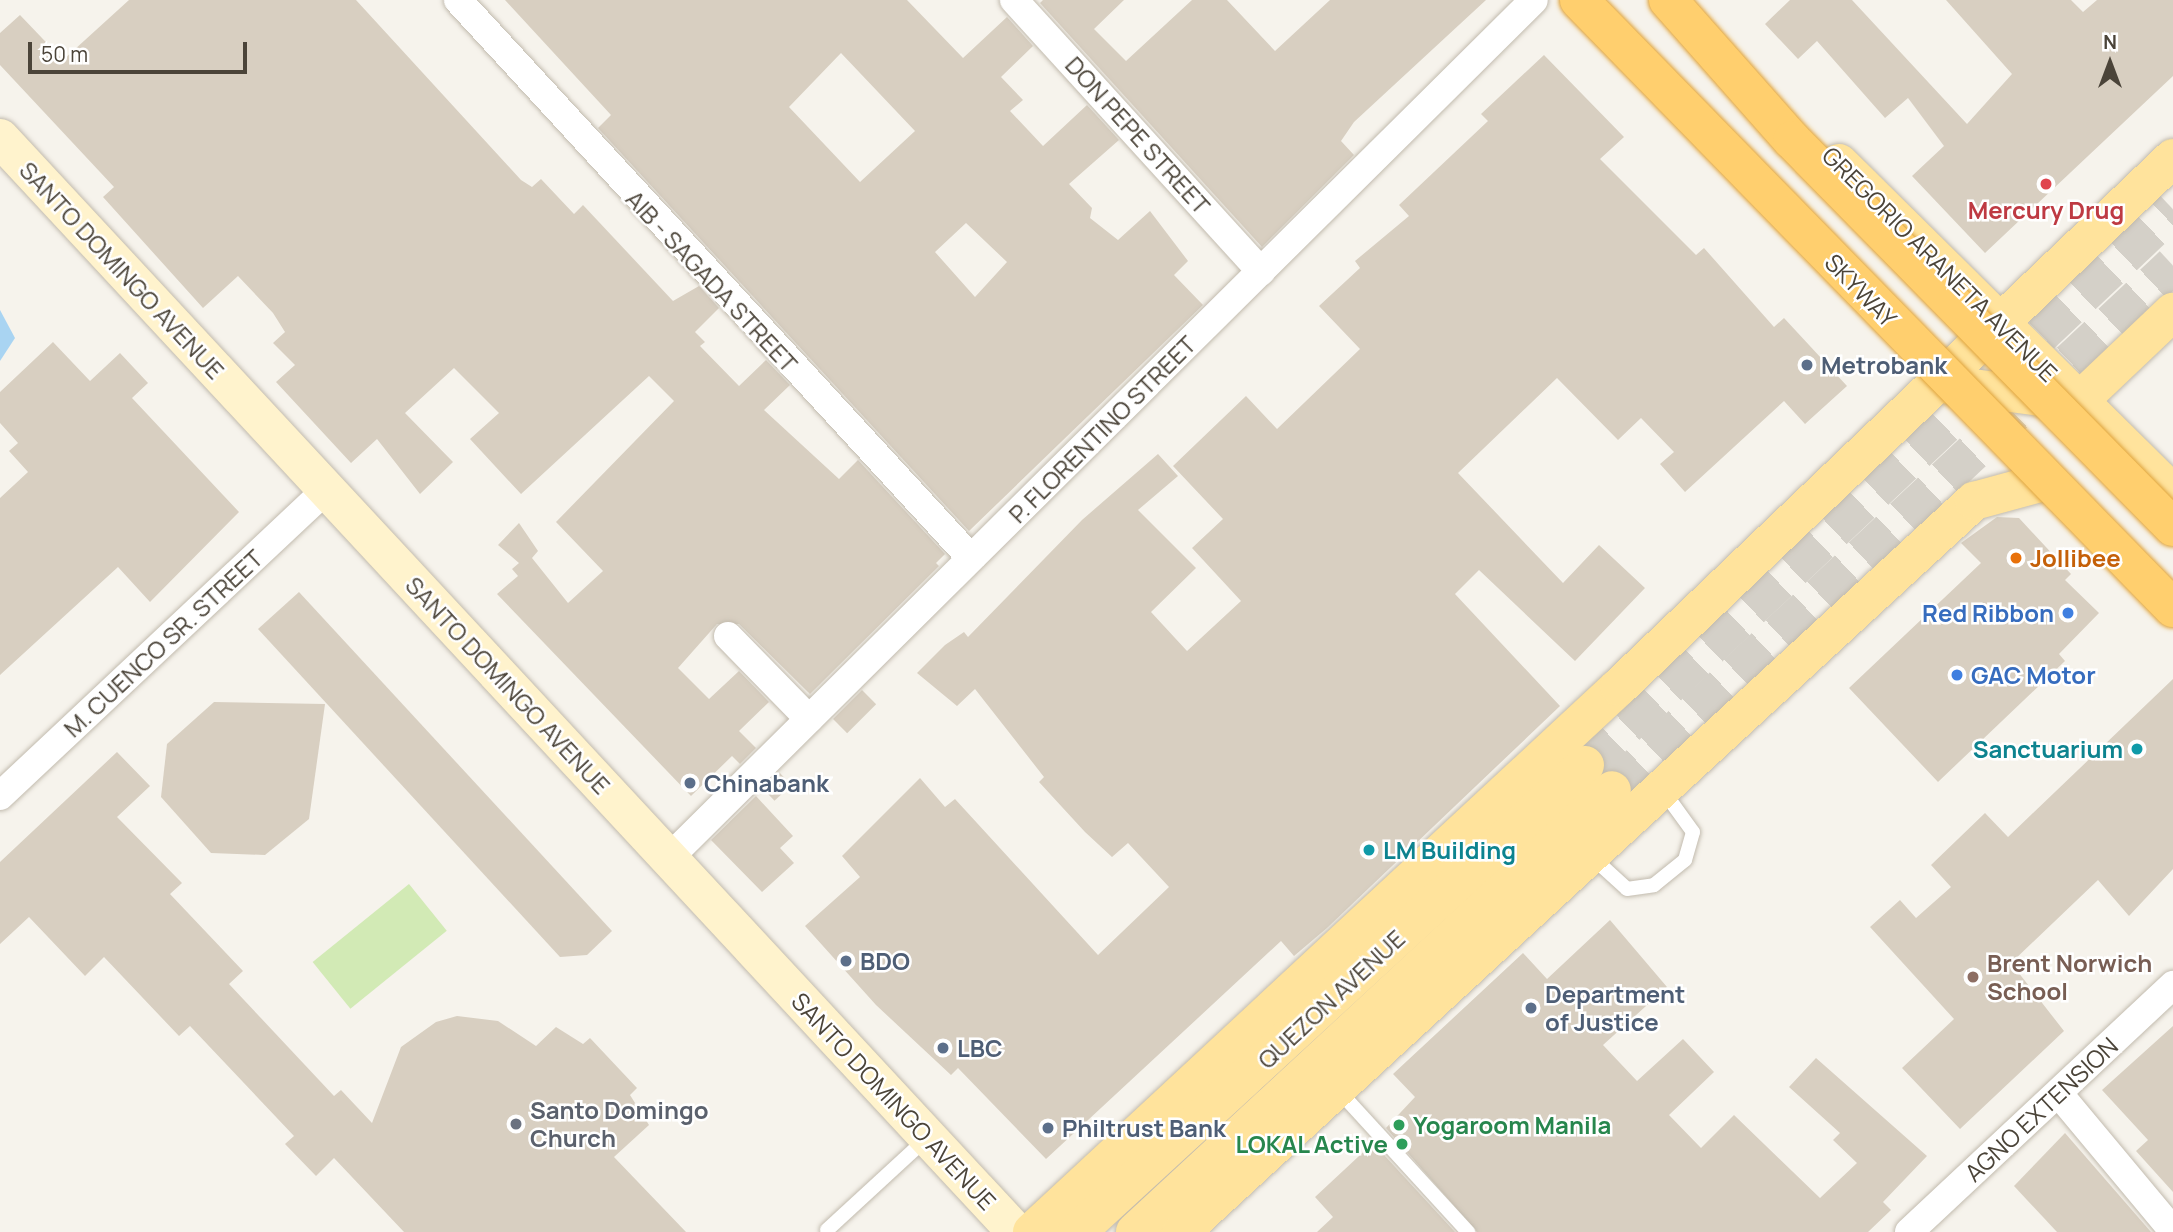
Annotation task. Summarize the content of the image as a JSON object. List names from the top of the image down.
{
  "streets": {
    "highway": ["SKYWAY"],
    "main road": ["GREGORIO ARANETA AVENUE", "SANTO DOMINGO AVENUE", "QUEZON AVENUE"],
    "street": [
      "DON PEPE STREET",
      "AIB - SAGADA STREET",
      "P. FLORENTINO STREET",
      "M. CUENCO SR. STREET",
      "AGNO EXTENSION"
    ]
  },
  "crossings": [
    ["DON PEPE STREET", "P. FLORENTINO STREET"],
    ["SANTO DOMINGO AVENUE", "P. FLORENTINO STREET"],
    ["SANTO DOMINGO AVENUE", "M. CUENCO SR. STREET"],
    ["AIB - SAGADA STREET", "P. FLORENTINO STREET"]
  ],
  "places": [
    "Mercury Drug",
    "Metrobank",
    "Jollibee",
    "Red Ribbon",
    "GAC Motor",
    "Sanctuarium",
    "Chinabank",
    "LM Building",
    "BDO",
    "Brent Norwich School",
    "Department of Justice",
    "LBC",
    "Santo Domingo Church",
    "Yogaroom Manila",
    "Philtrust Bank",
    "LOKAL Active"
  ],
  "scale_bar": "50 m",
  "north": "top"
}
